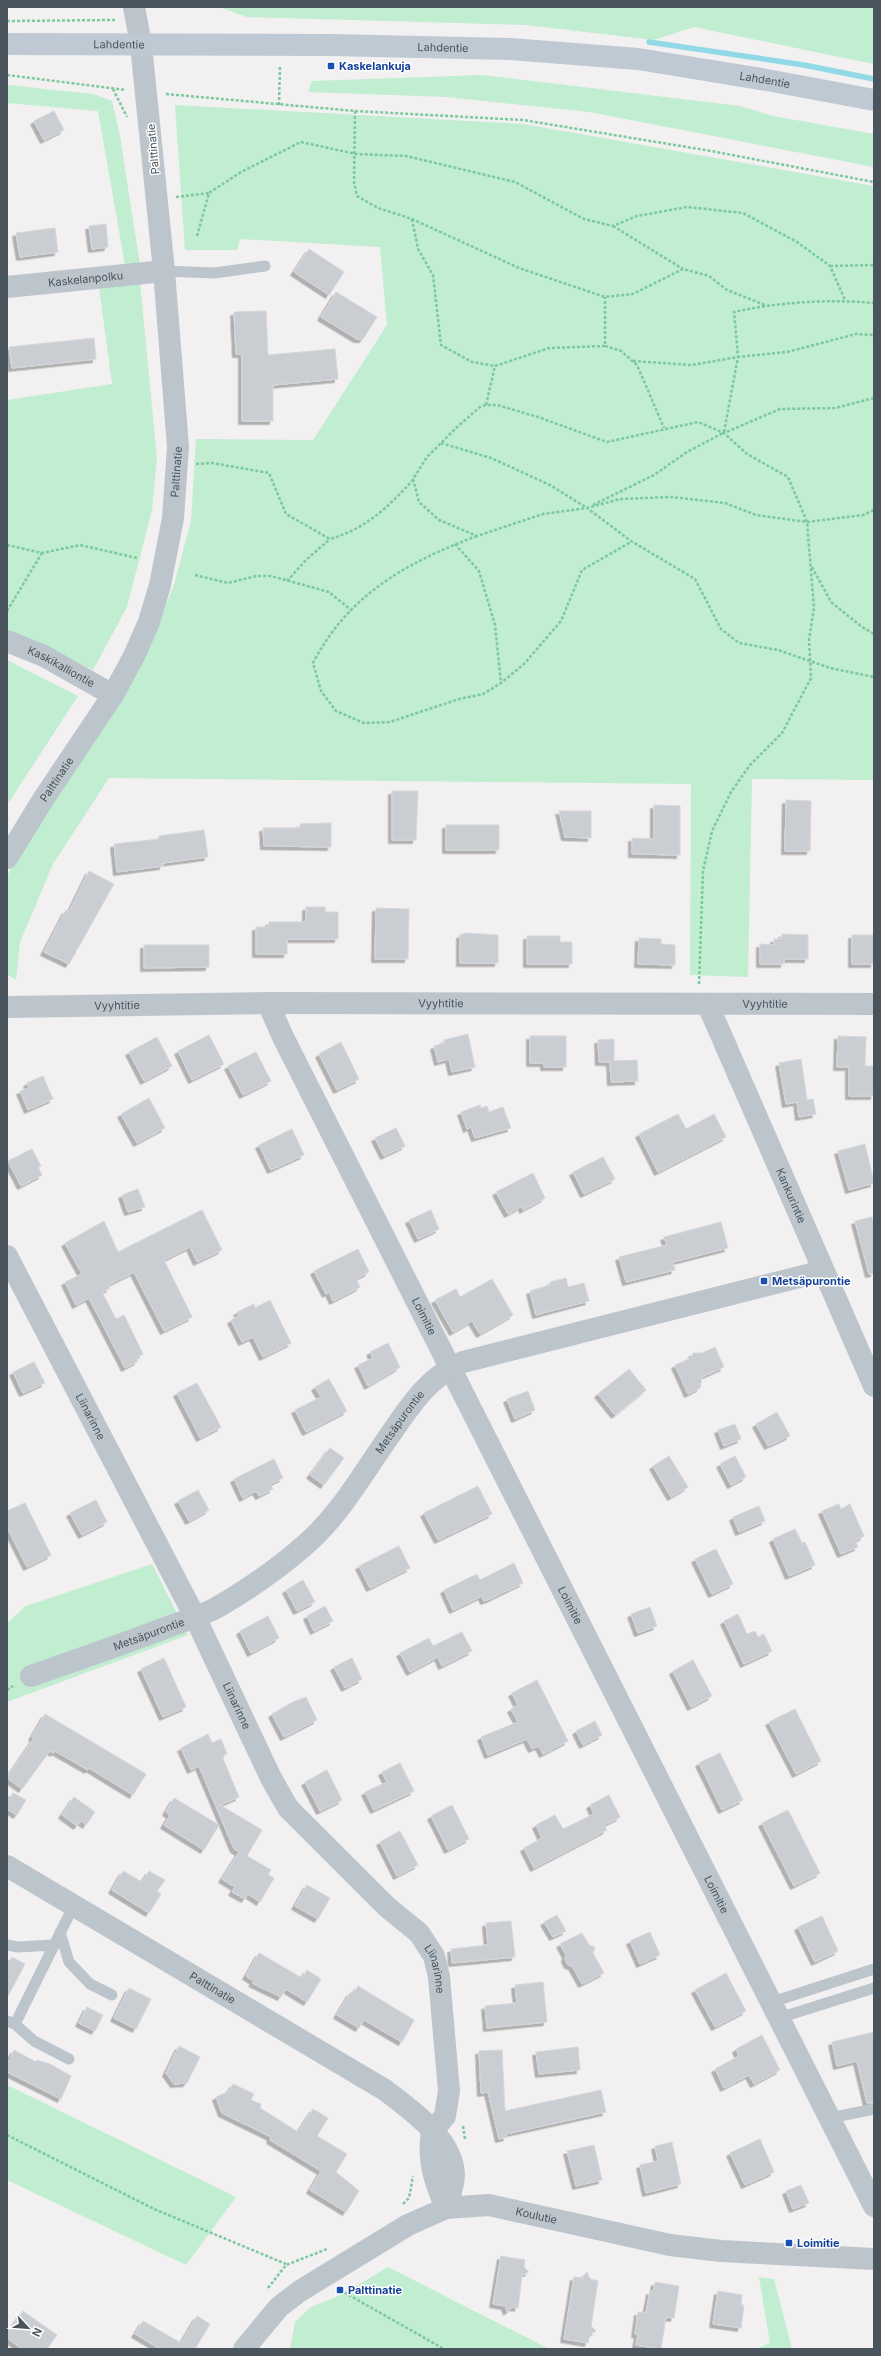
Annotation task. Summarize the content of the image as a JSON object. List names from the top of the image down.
{
  "streets": {
    "main road": ["Lahdentie"],
    "street": [
      "Palttinatie",
      "Kaskelanpolku",
      "Kaskikalliontie",
      "Vyyhtitie",
      "Kankurintie",
      "Loimitie",
      "Liinarinne",
      "Metsäpurontie",
      "Koulutie"
    ]
  },
  "crossings": [
    ["Lahdentie", "Palttinatie"],
    ["Palttinatie", "Kaskelanpolku"],
    ["Palttinatie", "Kaskikalliontie"],
    ["Palttinatie", "Liinarinne"],
    ["Vyyhtitie", "Kankurintie"],
    ["Vyyhtitie", "Loimitie"],
    ["Kankurintie", "Metsäpurontie"],
    ["Loimitie", "Metsäpurontie"],
    ["Liinarinne", "Metsäpurontie"]
  ],
  "places": {
    "transit": [
      "Kaskelankuja",
      "Metsäpurontie",
      "Loimitie",
      "Palttinatie"
    ]
  },
  "north": "bottom right"
}
